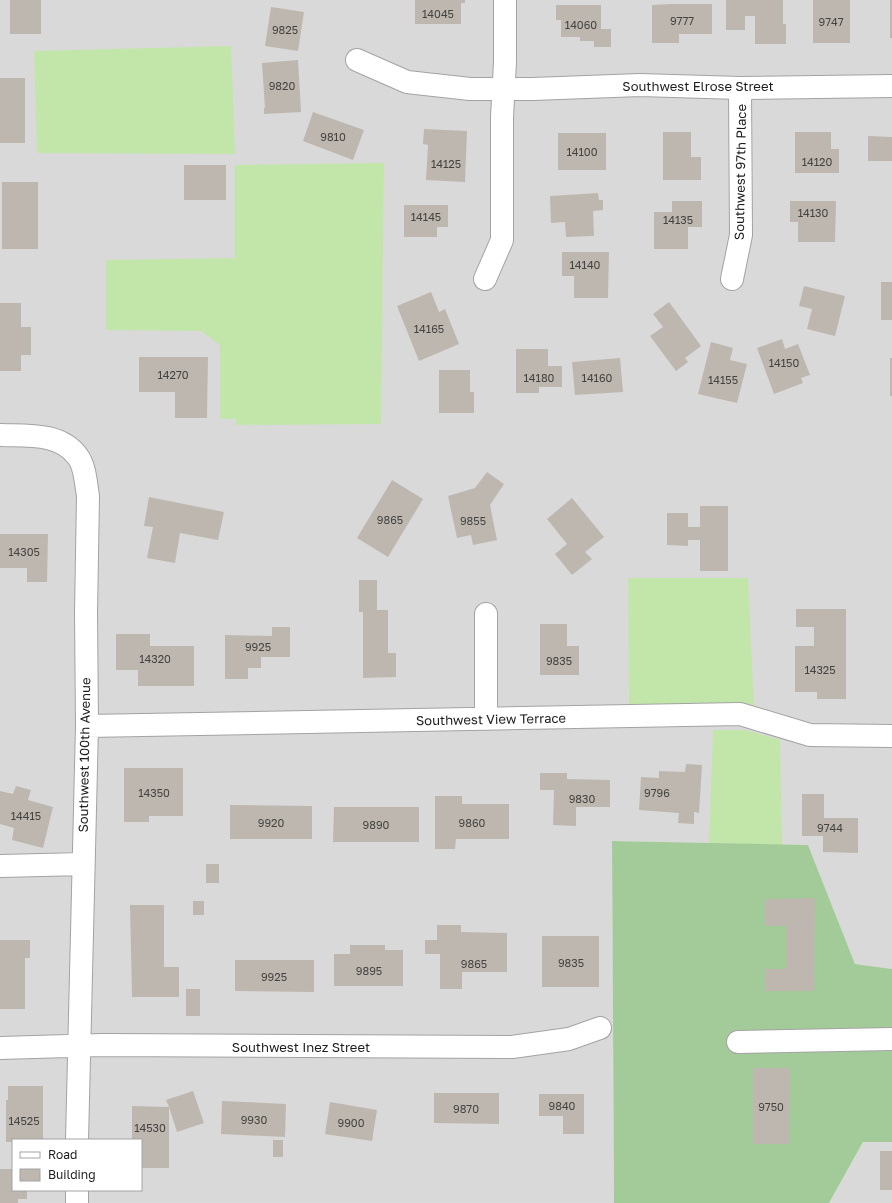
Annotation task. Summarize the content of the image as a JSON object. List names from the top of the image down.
{
  "streets": {
    "street": [
      "Southwest Elrose Street",
      "Southwest 97th Place",
      "Southwest View Terrace",
      "Southwest 100th Avenue",
      "Southwest Inez Street"
    ]
  },
  "crossings": [
    ["Southwest Elrose Street", "Southwest 97th Place"],
    ["Southwest View Terrace", "Southwest 100th Avenue"],
    ["Southwest 100th Avenue", "Southwest Inez Street"]
  ],
  "house_numbers": [
    "14045",
    "9777",
    "9747",
    "14060",
    "9825",
    "9820",
    "9810",
    "14100",
    "14120",
    "14125",
    "14130",
    "14145",
    "14135",
    "14140",
    "14165",
    "14150",
    "14270",
    "14180",
    "14160",
    "14155",
    "9865",
    "9855",
    "14305",
    "9925",
    "14320",
    "9835",
    "14325",
    "14350",
    "9796",
    "9830",
    "14415",
    "9920",
    "9860",
    "9890",
    "9744",
    "9835",
    "9865",
    "9895",
    "9925",
    "9840",
    "9750",
    "9870",
    "9930",
    "14525",
    "9900",
    "14530"
  ],
  "legend": ["Road", "Building"]
}
